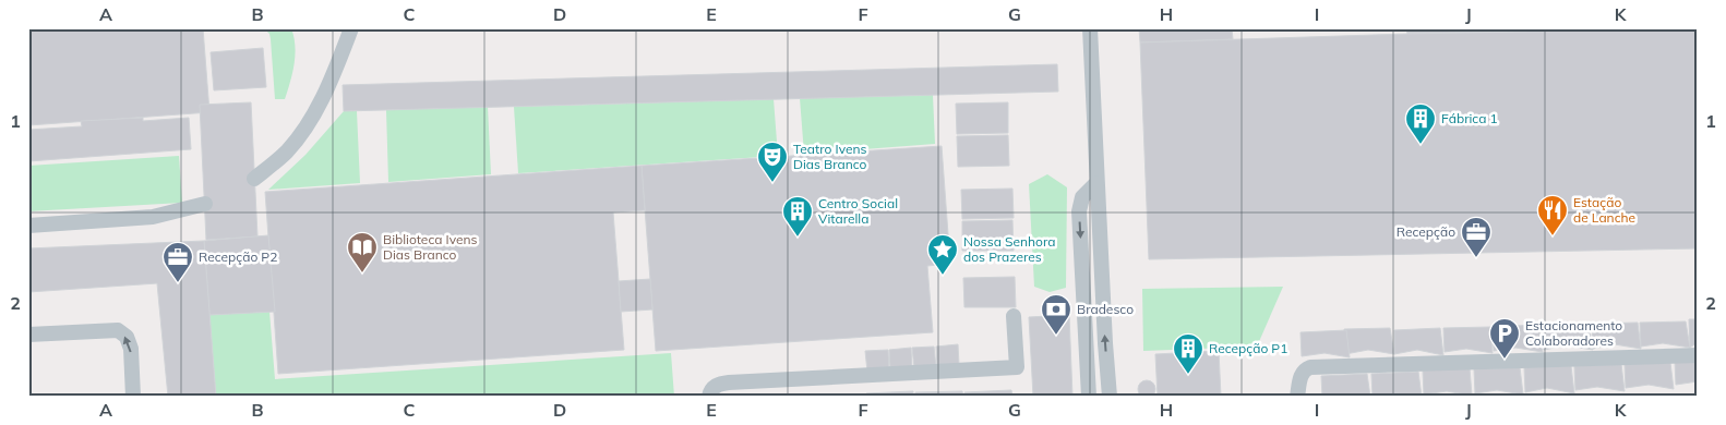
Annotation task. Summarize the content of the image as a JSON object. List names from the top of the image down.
{
  "places": {
    "building": ["Fábrica 1", "Centro Social Vitarella", "Recepção P1"],
    "theatre": ["Teatro Ivens Dias Branco"],
    "restaurant": ["Estação de Lanche"],
    "office": ["Recepção", "Recepção P2"],
    "library": ["Biblioteca Ivens Dias Branco"],
    "place": ["Nossa Senhora dos Prazeres"],
    "bank": ["Bradesco"],
    "parking": ["Estacionamento Colaboradores"]
  },
  "grid": {
    "columns": [
      "A",
      "B",
      "C",
      "D",
      "E",
      "F",
      "G",
      "H",
      "I",
      "J",
      "K"
    ],
    "rows": ["1", "2"]
  }
}
